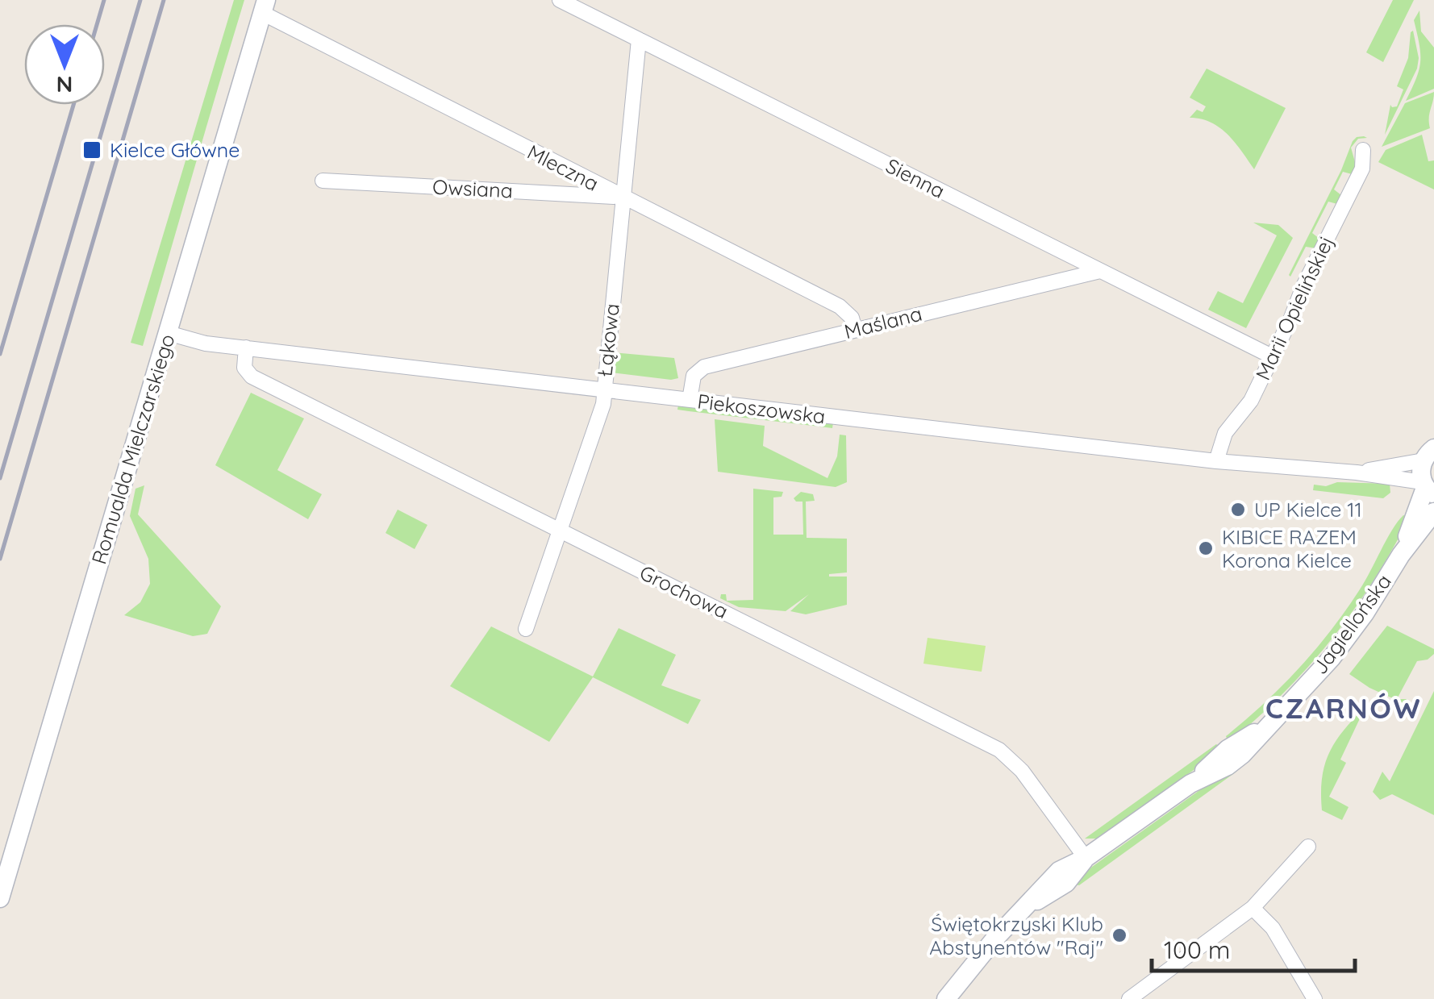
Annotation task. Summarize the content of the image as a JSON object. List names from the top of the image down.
{
  "streets": {
    "street": [
      "Mleczna",
      "Sienna",
      "Owsiana",
      "Marii Opielińskiej",
      "Maślana",
      "Łąkowa",
      "Piekoszowska",
      "Romualda Mielczarskiego",
      "Grochowa",
      "Jagiellońska"
    ]
  },
  "crossings": [
    ["Mleczna", "Owsiana"],
    ["Mleczna", "Maślana"],
    ["Mleczna", "Łąkowa"],
    ["Mleczna", "Romualda Mielczarskiego"],
    ["Sienna", "Marii Opielińskiej"],
    ["Sienna", "Maślana"],
    ["Sienna", "Łąkowa"],
    ["Owsiana", "Łąkowa"],
    ["Marii Opielińskiej", "Piekoszowska"],
    ["Maślana", "Piekoszowska"],
    ["Łąkowa", "Piekoszowska"],
    ["Łąkowa", "Grochowa"],
    ["Piekoszowska", "Romualda Mielczarskiego"],
    ["Piekoszowska", "Grochowa"],
    ["Piekoszowska", "Jagiellońska"],
    ["Grochowa", "Jagiellońska"]
  ],
  "districts": ["CZARNÓW"],
  "places": {
    "transit": ["Kielce Główne"],
    "other": ["UP Kielce 11", "KIBICE RAZEM Korona Kielce", "Świętokrzyski Klub Abstynentów \"Raj\""]
  },
  "scale_bar": "100 m",
  "north": "bottom"
}
